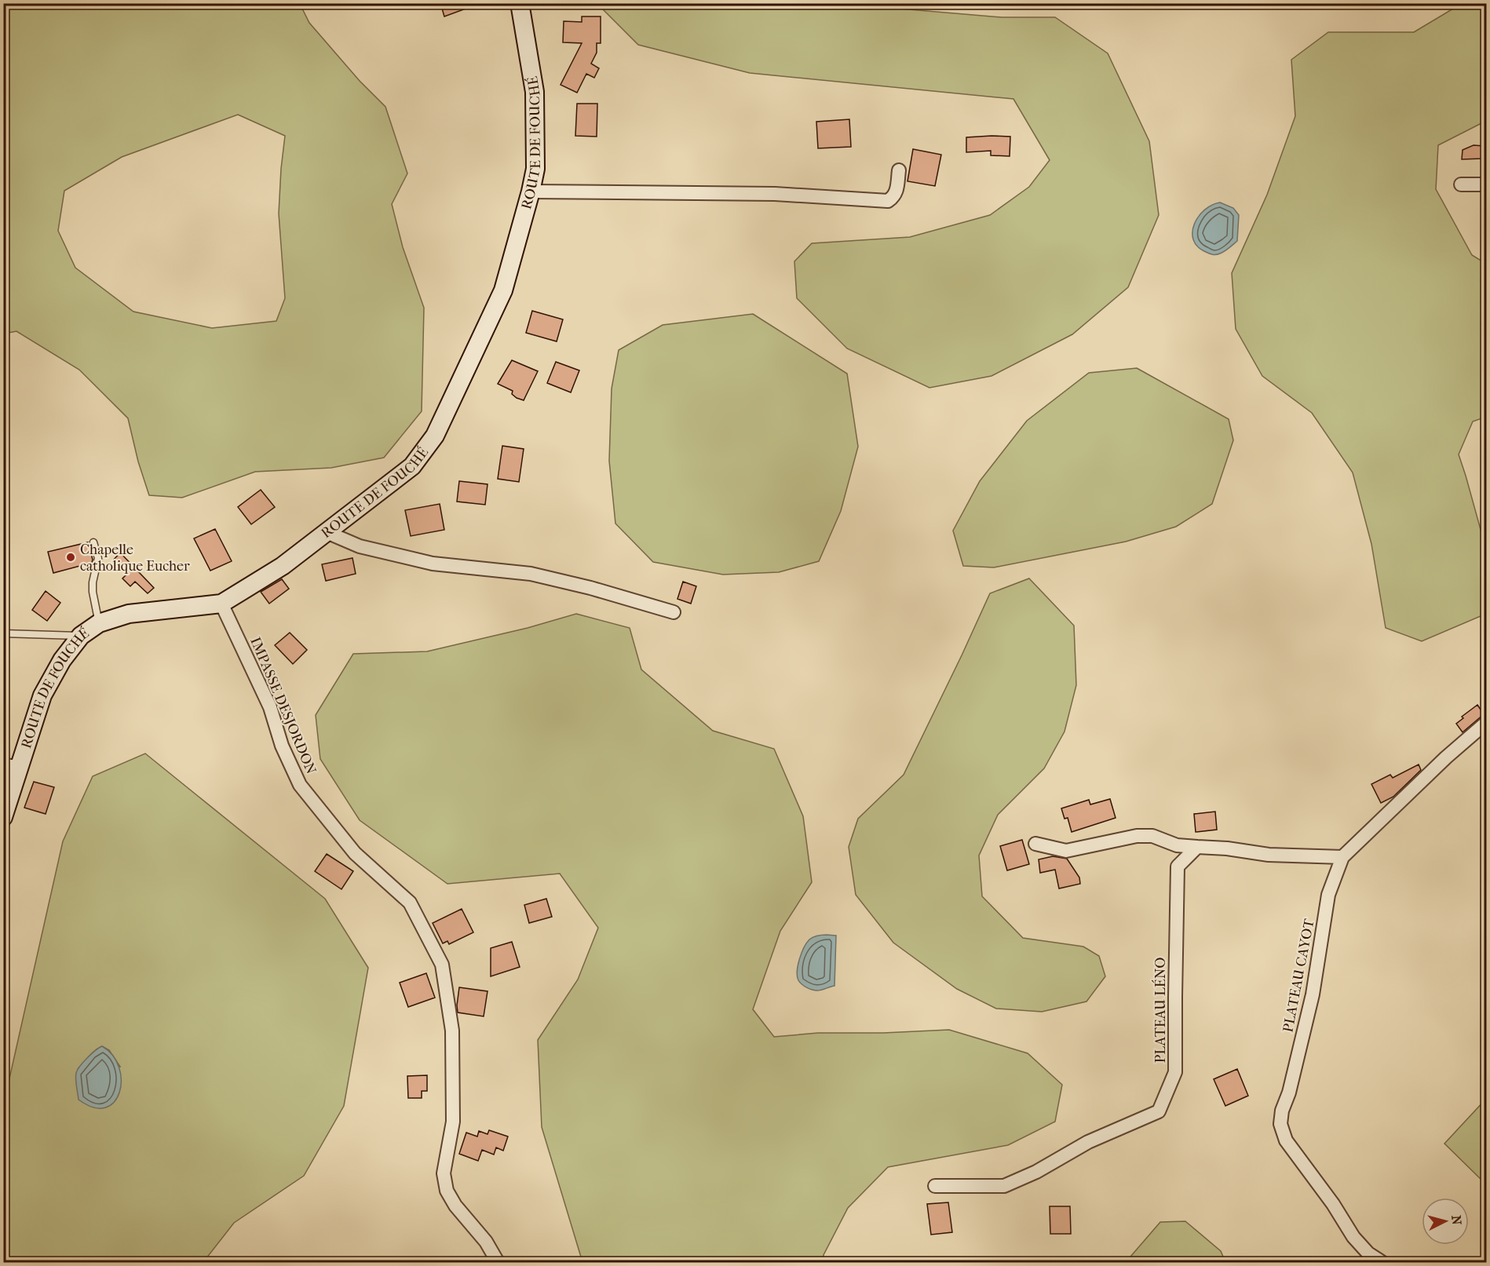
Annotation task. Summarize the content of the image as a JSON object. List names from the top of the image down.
{
  "streets": {
    "main road": ["ROUTE DE FOUCHÉ"],
    "street": ["IMPASSE DESJORDON", "PLATEAU CAYOT", "PLATEAU LÉNO"]
  },
  "crossings": [
    ["ROUTE DE FOUCHÉ", "IMPASSE DESJORDON"]
  ],
  "places": ["Chapelle catholique Eucher"],
  "north": "right"
}
